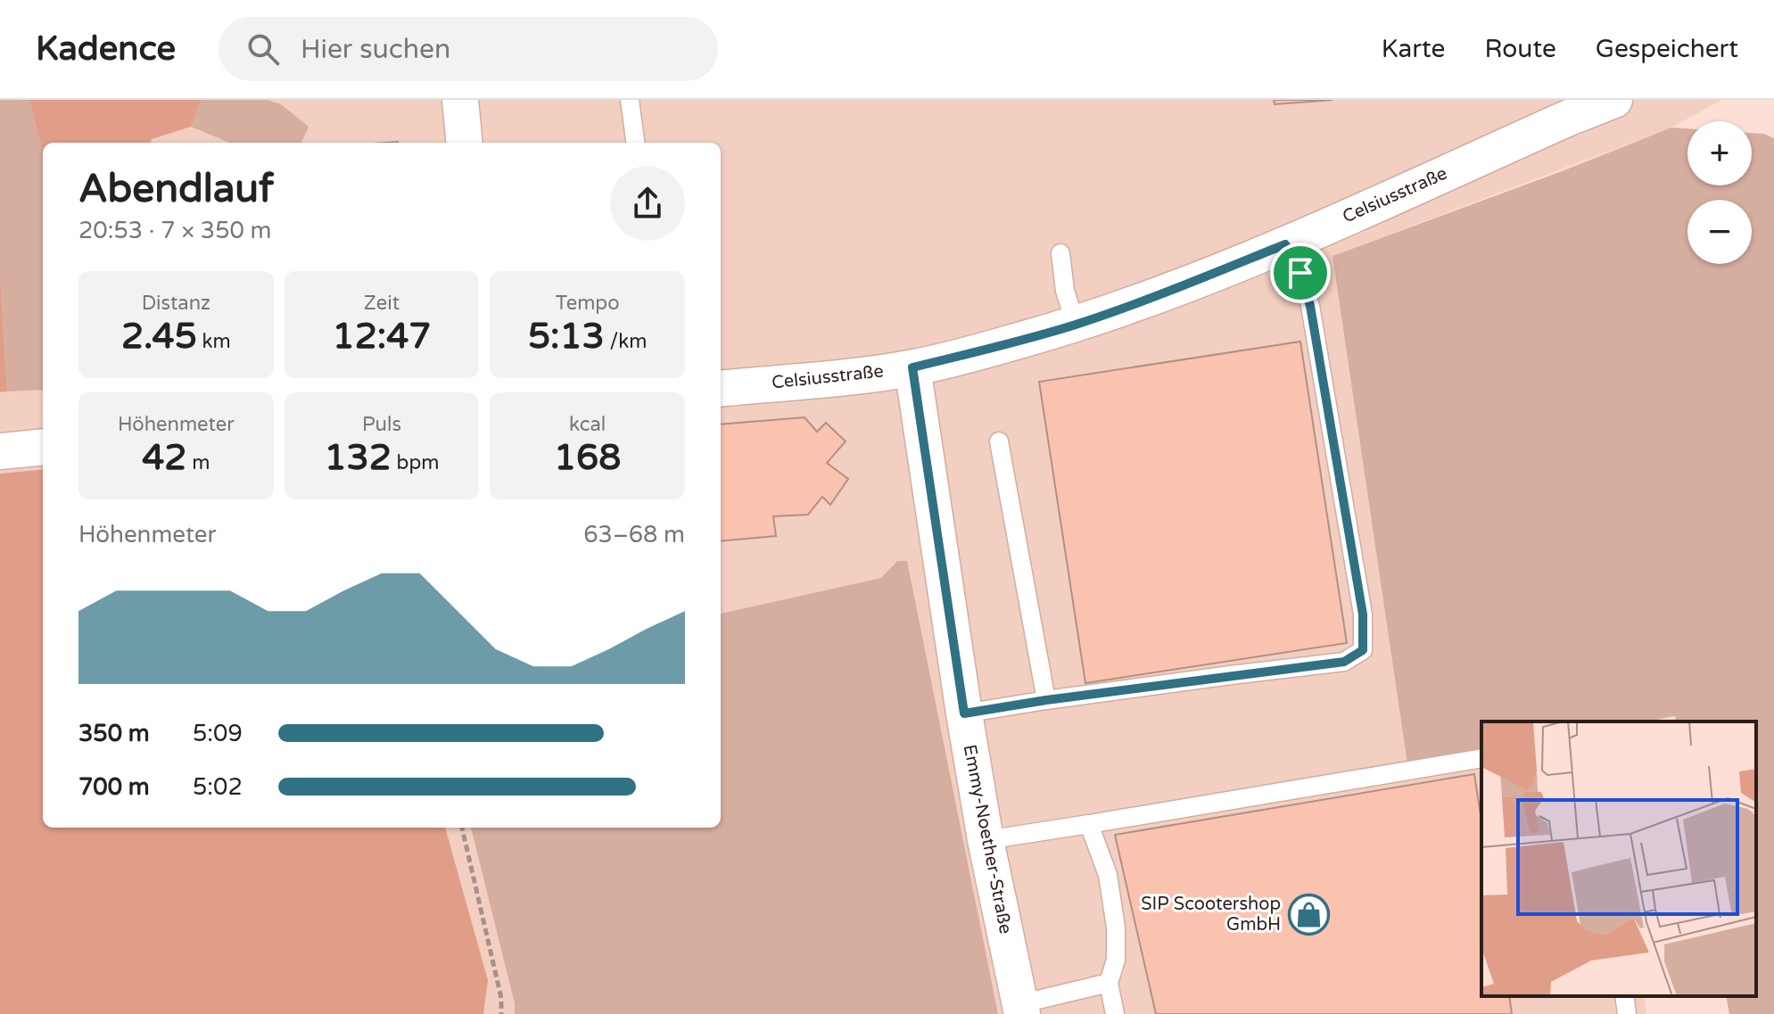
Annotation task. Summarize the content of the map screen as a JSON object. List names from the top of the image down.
{
  "streets": {
    "street": ["Celsiusstraße", "Emmy-Noether-Straße"]
  },
  "crossings": [
    ["Celsiusstraße", "Emmy-Noether-Straße"]
  ],
  "places": {
    "shop": ["SIP Scootershop GmbH"]
  },
  "page": {
    "header": "Kadence",
    "search": "Hier suchen",
    "nav": ["Karte", "Route", "Gespeichert"],
    "map_buttons": ["+", "−"],
    "heading": ["Abendlauf", "20:53 · 7 × 350 m"],
    "stats": [
      ["Distanz", "2.45 km"],
      ["Zeit", "12:47"],
      ["Tempo", "5:13 /km"],
      ["Höhenmeter", "42 m"],
      ["Puls", "132 bpm"],
      ["kcal", "168"]
    ],
    "chart": ["Höhenmeter", "63–68 m"],
    "list": [
      {
        "name": "350 m",
        "note": "5:09"
      },
      {
        "name": "700 m",
        "note": "5:02"
      }
    ]
  }
}
